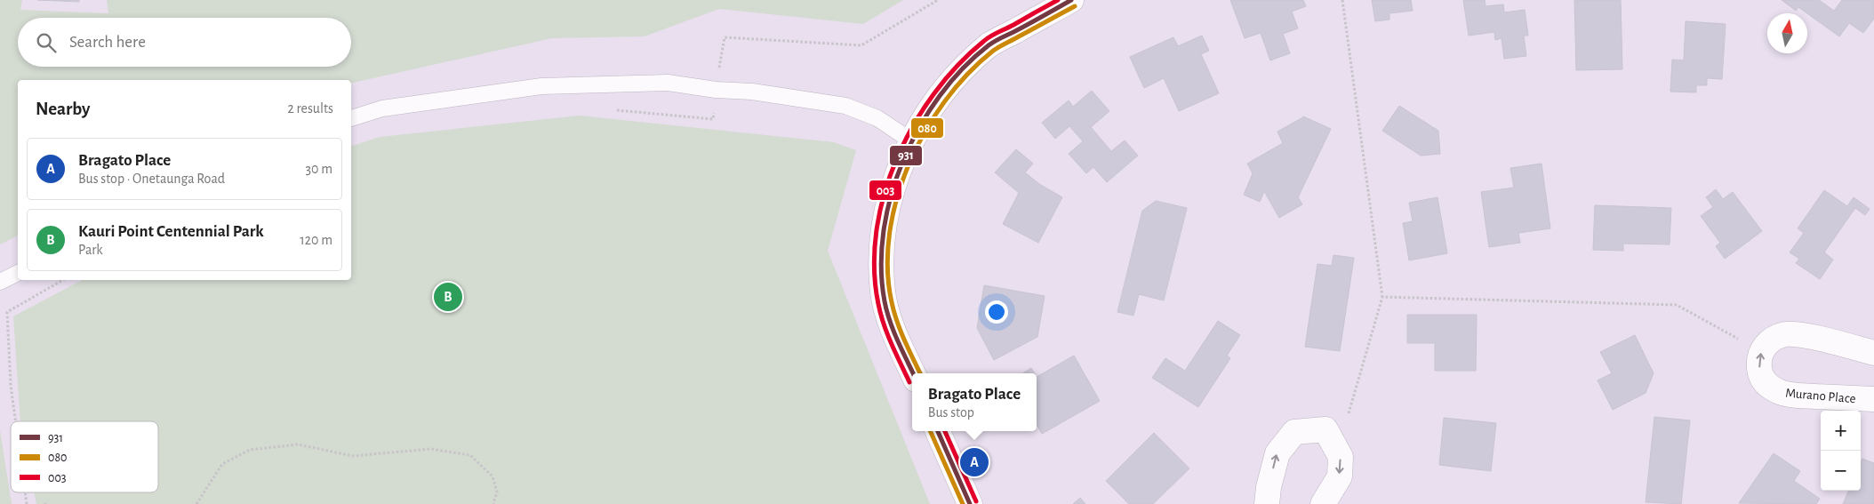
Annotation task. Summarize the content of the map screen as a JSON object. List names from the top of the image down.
{
  "streets": {
    "street": ["Murano Place"]
  },
  "one_way": ["Murano Place"],
  "lines": ["transit line 931", "transit line 003", "transit line 080"],
  "legend": ["931", "080", "003"],
  "north": "top",
  "page": {
    "search": "Search here",
    "heading": ["Nearby", "2 results"],
    "list": [
      {
        "mark": "A",
        "name": "Bragato Place",
        "note": "Bus stop · Onetaunga Road",
        "value": "30 m"
      },
      {
        "mark": "B",
        "name": "Kauri Point Centennial Park",
        "note": "Park",
        "value": "120 m"
      }
    ],
    "pins": ["B", "A"],
    "popup": ["Bragato Place", "Bus stop"],
    "map_buttons": ["+", "−"]
  }
}
